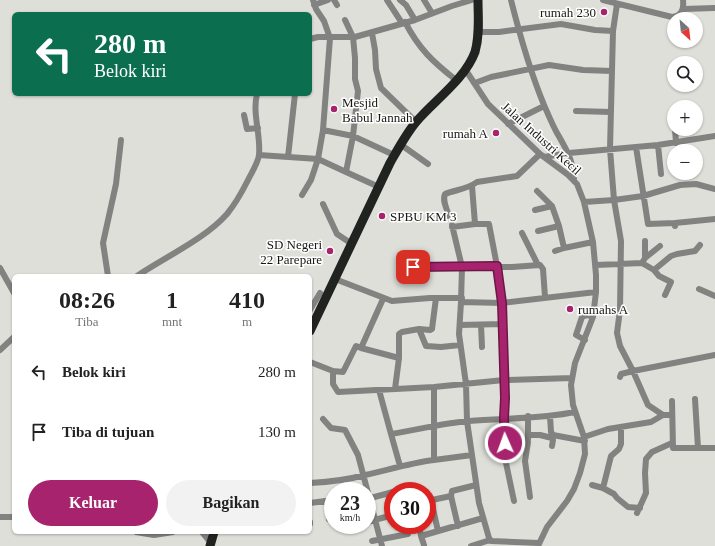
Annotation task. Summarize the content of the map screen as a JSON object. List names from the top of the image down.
{
  "streets": {
    "street": ["Jalan Industri Kecil"]
  },
  "places": [
    "rumah 230",
    "Mesjid Babul Jannah",
    "rumah A",
    "SPBU KM 3",
    "SD Negeri 22 Parepare",
    "rumahs A"
  ],
  "north": "bottom right",
  "page": {
    "map_buttons": ["+", "−"],
    "turn": ["280 m", "Belok kiri"],
    "eta": [
      "08:26",
      "Tiba",
      "1",
      "mnt",
      "410",
      "m"
    ],
    "list": [
      {
        "name": "Belok kiri",
        "value": "280 m"
      },
      {
        "name": "Tiba di tujuan",
        "value": "130 m"
      }
    ],
    "buttons": ["Keluar", "Bagikan"],
    "speed": "23 km/h",
    "limit": "30"
  }
}
